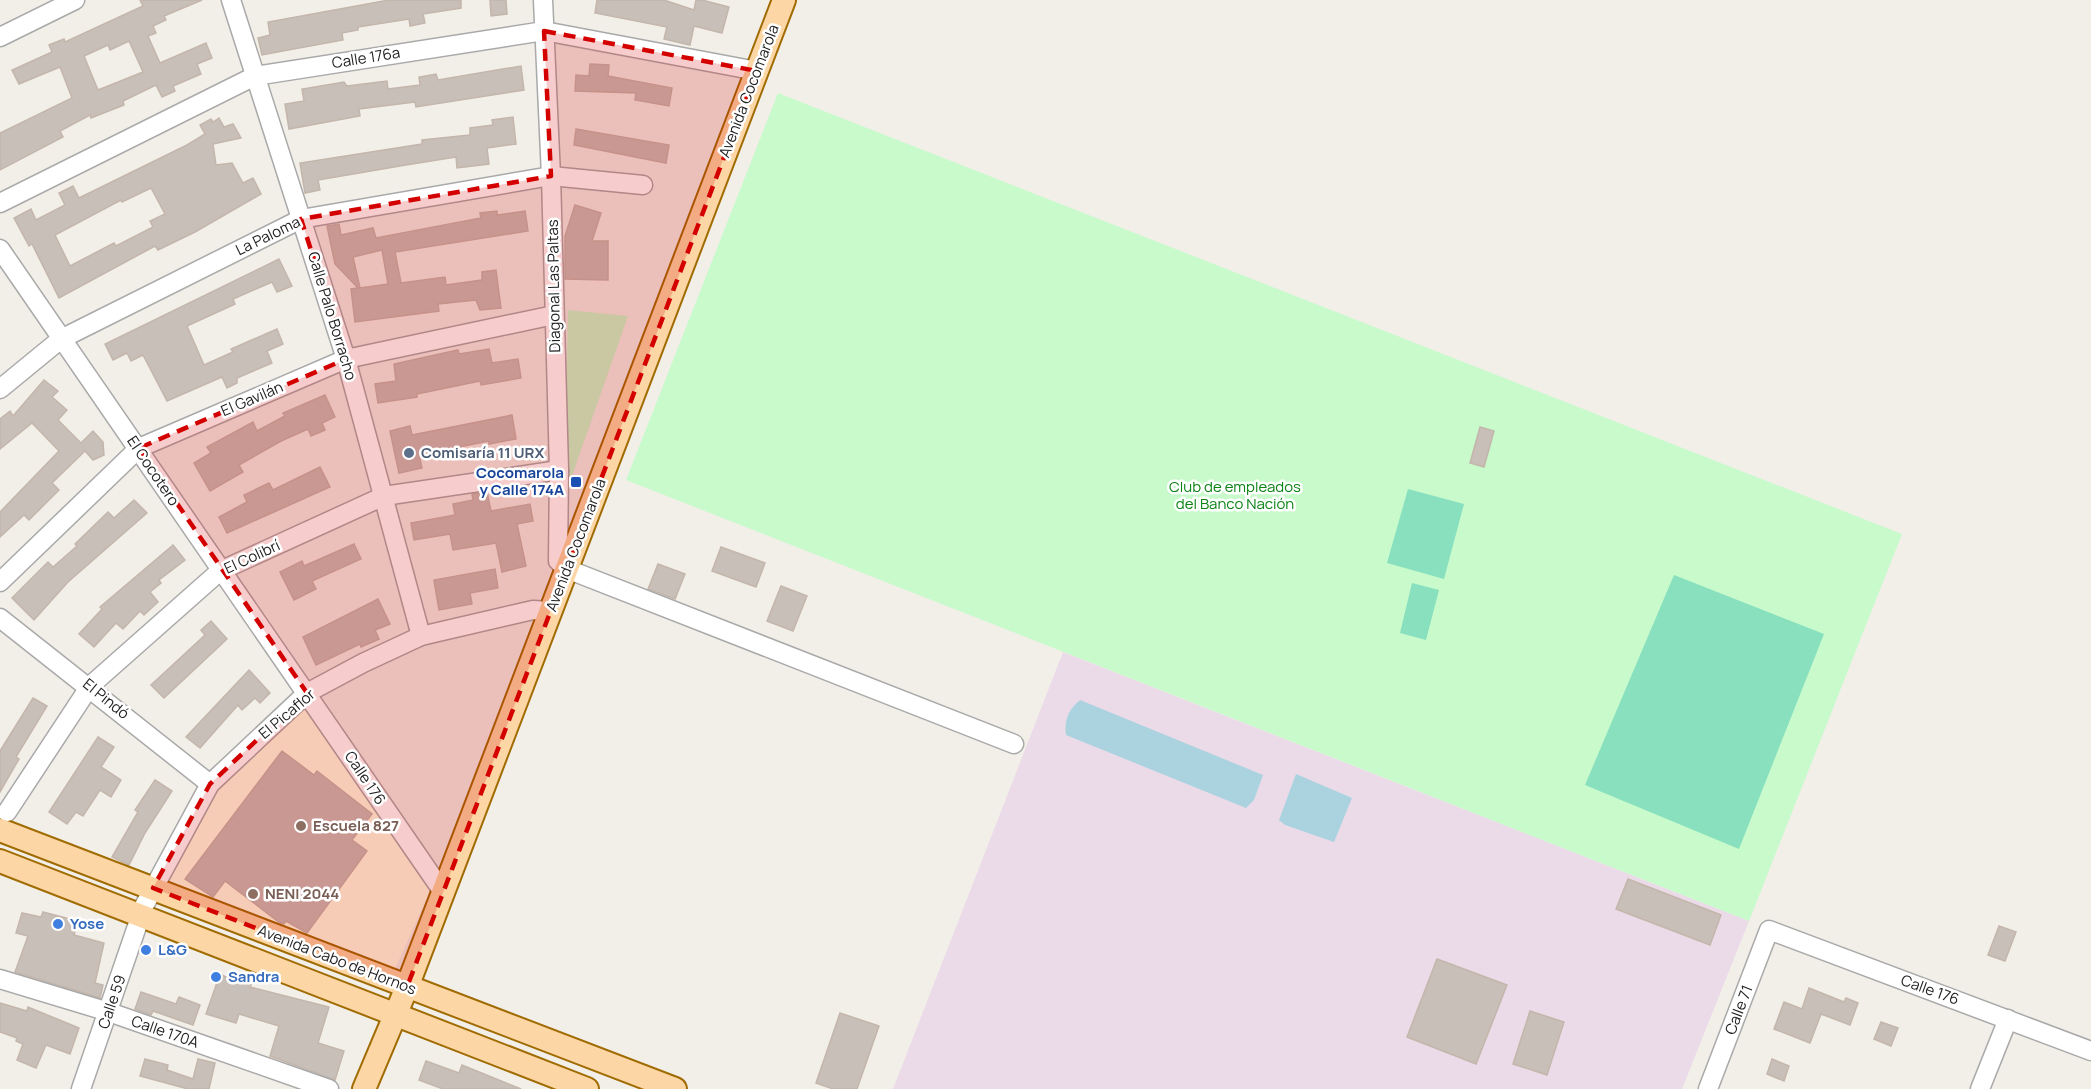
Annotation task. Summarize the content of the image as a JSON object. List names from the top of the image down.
{
  "streets": {
    "main road": ["Avenida Cocomarola", "Avenida Cabo de Hornos"],
    "street": [
      "Calle 176a",
      "La Paloma",
      "Diagonal Las Paltas",
      "Calle Palo Borracho",
      "El Gavilán",
      "El Cocotero",
      "El Colibrí",
      "El Pindó",
      "El Picaflor",
      "Calle 176",
      "Calle 59",
      "Calle 71",
      "Calle 170A"
    ]
  },
  "crossings": [
    ["Calle 176a", "Avenida Cocomarola"],
    ["Calle 176a", "Diagonal Las Paltas"],
    ["Calle 176a", "Calle Palo Borracho"],
    ["Avenida Cocomarola", "Diagonal Las Paltas"],
    ["Avenida Cocomarola", "El Picaflor"],
    ["Avenida Cocomarola", "Calle 176"],
    ["Avenida Cocomarola", "Avenida Cabo de Hornos"],
    ["La Paloma", "Diagonal Las Paltas"],
    ["La Paloma", "Calle Palo Borracho"],
    ["La Paloma", "El Cocotero"],
    ["Diagonal Las Paltas", "El Gavilán"],
    ["Diagonal Las Paltas", "El Colibrí"],
    ["Calle Palo Borracho", "El Gavilán"],
    ["Calle Palo Borracho", "El Colibrí"],
    ["Calle Palo Borracho", "El Picaflor"],
    ["El Gavilán", "El Cocotero"],
    ["El Cocotero", "El Colibrí"],
    ["El Cocotero", "El Picaflor"],
    ["El Cocotero", "Calle 176"],
    ["El Colibrí", "El Pindó"],
    ["El Colibrí", "Avenida Cabo de Hornos"],
    ["El Pindó", "El Picaflor"],
    ["El Picaflor", "Calle 176"],
    ["El Picaflor", "Avenida Cabo de Hornos"],
    ["El Picaflor", "Calle 59"],
    ["Calle 176", "Calle 71"],
    ["Avenida Cabo de Hornos", "Calle 59"],
    ["Calle 59", "Calle 170A"]
  ],
  "parks": ["Club de empleados del Banco Nación"],
  "places": {
    "other": [
      "Comisaría 11 URX",
      "Escuela 827",
      "NENI 2044",
      "Yose",
      "L&G",
      "Sandra"
    ],
    "transit": ["Cocomarola y Calle 174A"]
  }
}
